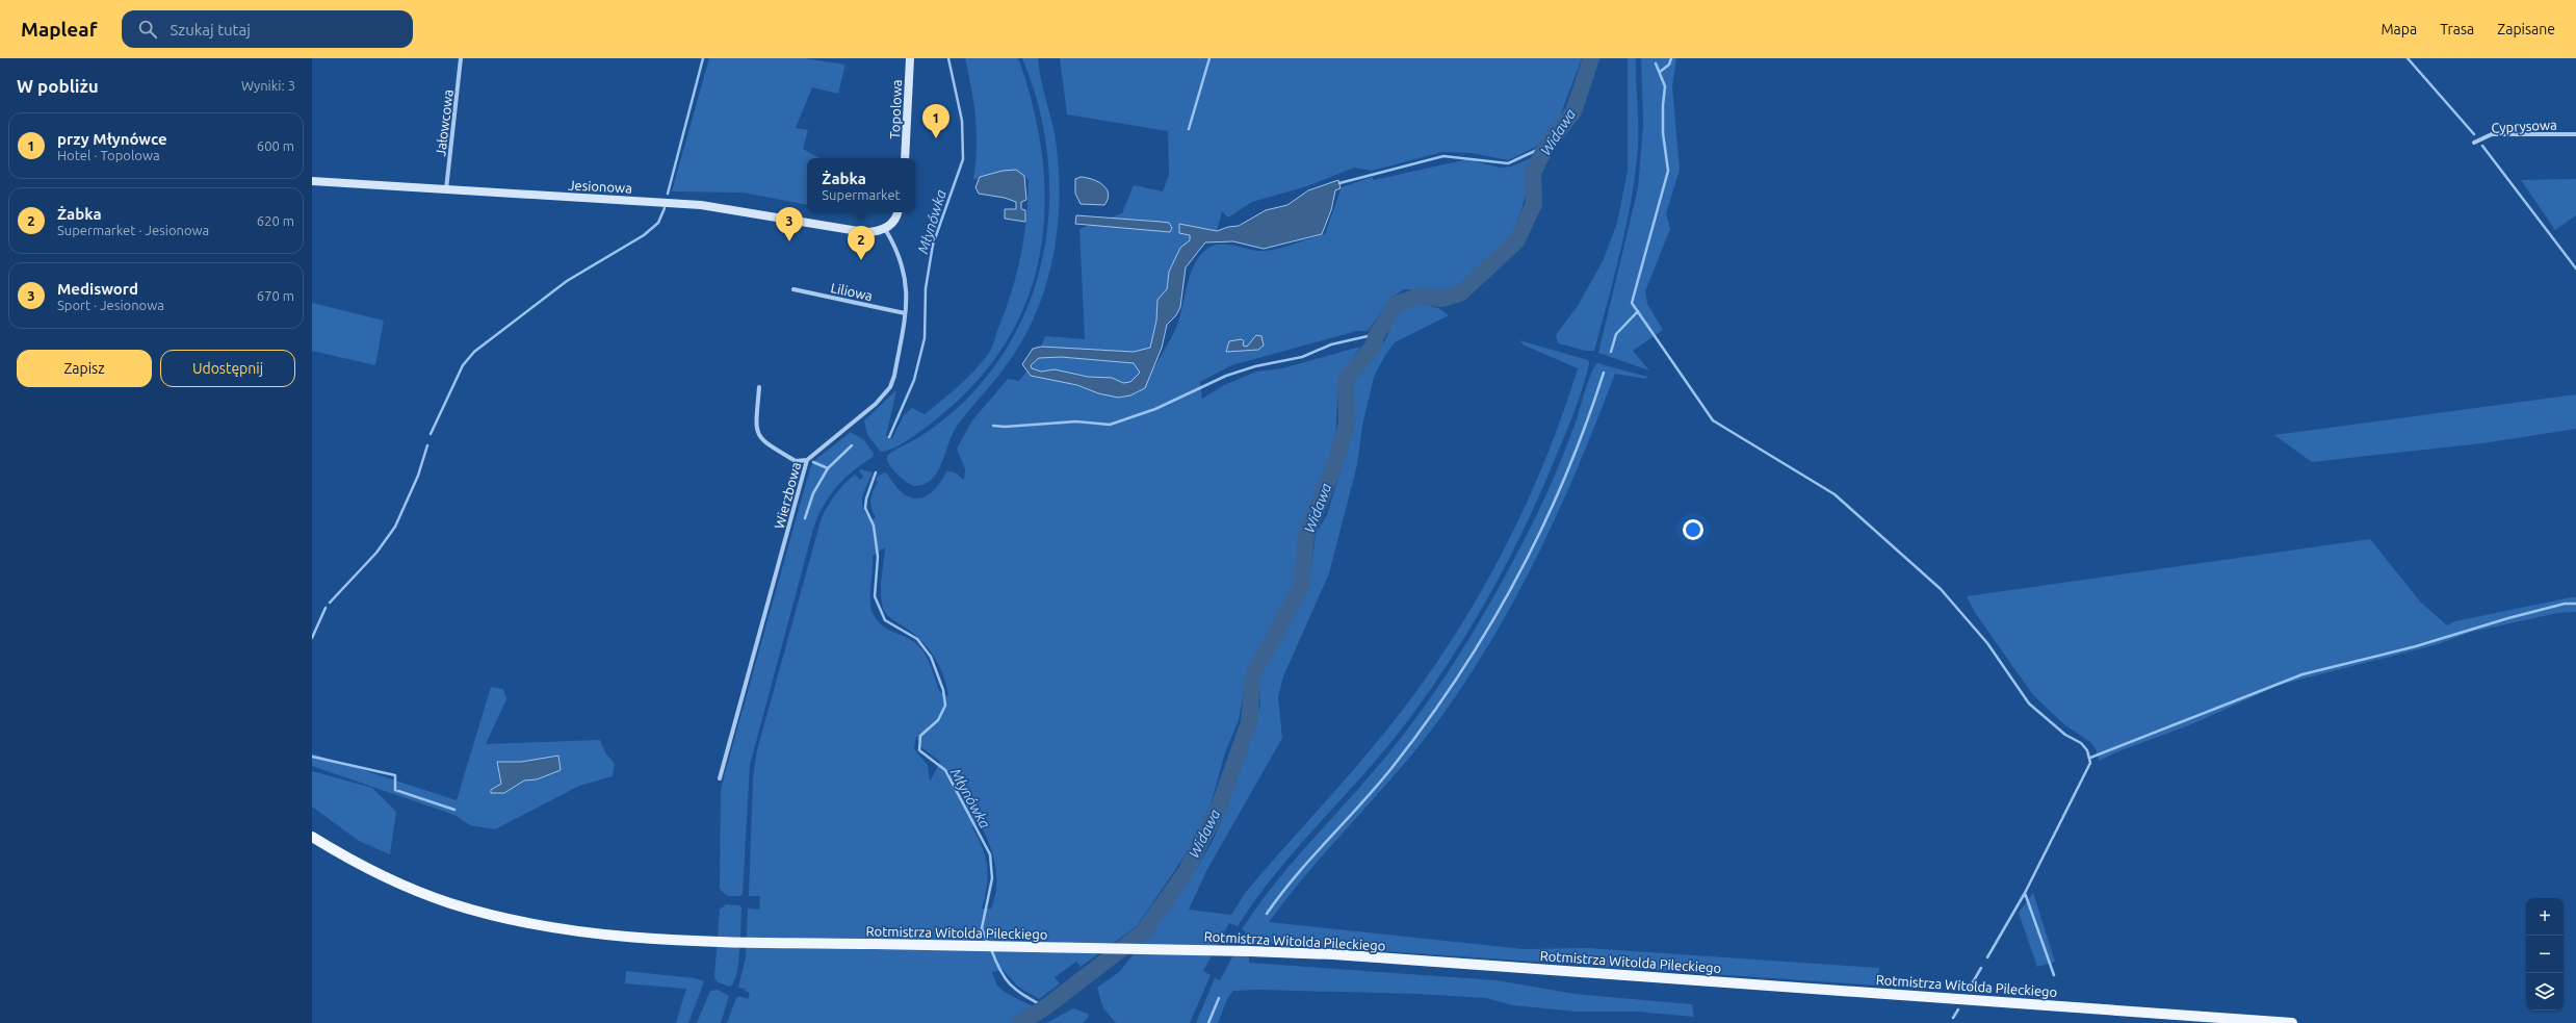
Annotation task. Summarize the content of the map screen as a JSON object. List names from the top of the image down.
{
  "streets": {
    "main road": ["Rotmistrza Witolda Pileckiego"],
    "street": [
      "Topolowa",
      "Jałowcowa",
      "Cyprysowa",
      "Jesionowa",
      "Liliowa",
      "Wierzbowa"
    ]
  },
  "crossings": [
    ["Jałowcowa", "Jesionowa"],
    ["Jesionowa", "Wierzbowa"],
    ["Liliowa", "Wierzbowa"]
  ],
  "water": ["Widawa", "Młynówka"],
  "page": {
    "header": "Mapleaf",
    "search": "Szukaj tutaj",
    "nav": ["Mapa", "Trasa", "Zapisane"],
    "heading": ["W pobliżu", "Wyniki: 3"],
    "pins": ["1", "3", "2"],
    "list": [
      {
        "mark": "1",
        "name": "przy Młynówce",
        "note": "Hotel · Topolowa",
        "value": "600 m"
      },
      {
        "mark": "2",
        "name": "Żabka",
        "note": "Supermarket · Jesionowa",
        "value": "620 m"
      },
      {
        "mark": "3",
        "name": "Medisword",
        "note": "Sport · Jesionowa",
        "value": "670 m"
      }
    ],
    "popup": ["Żabka", "Supermarket"],
    "buttons": ["Zapisz", "Udostępnij"],
    "map_buttons": ["+", "−"]
  }
}
